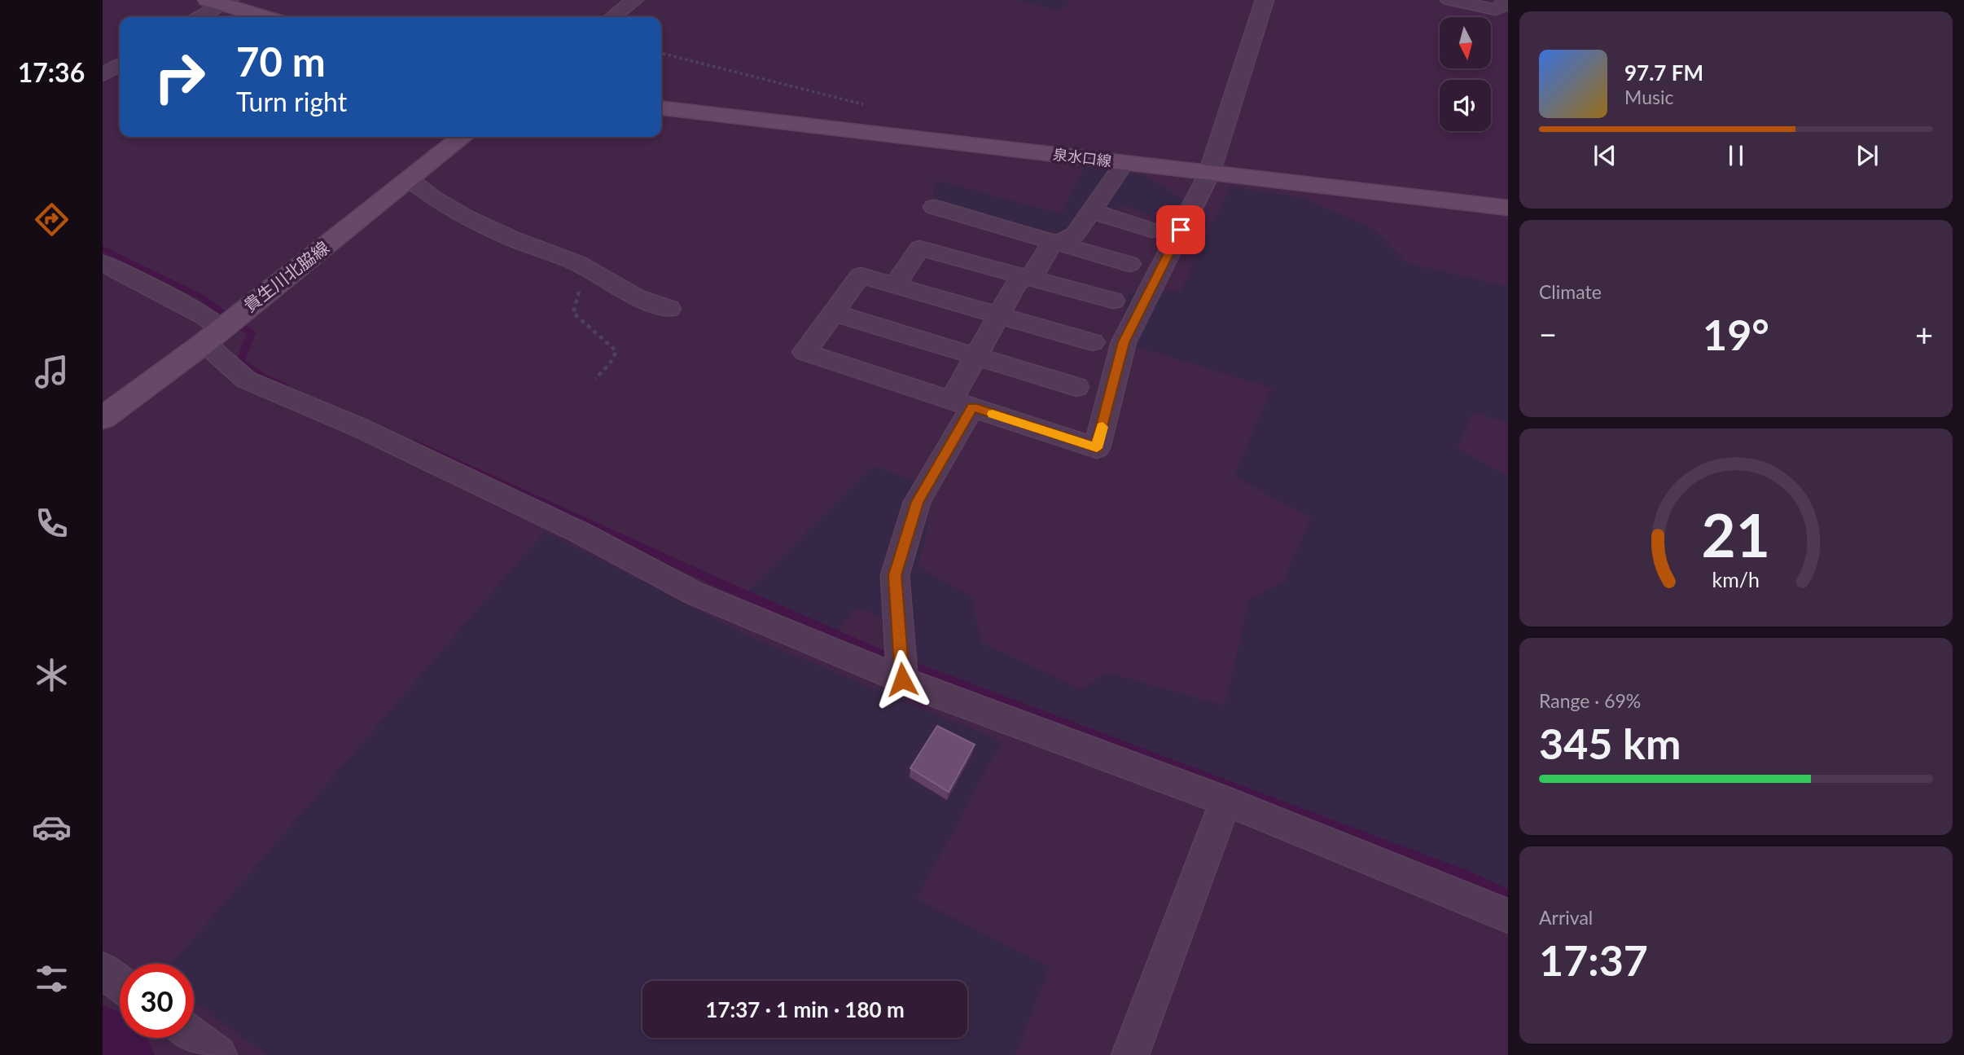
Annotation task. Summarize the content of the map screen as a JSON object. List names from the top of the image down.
{
  "streets": {
    "main road": ["泉水口線", "貴生川北脇線"]
  },
  "north": "bottom",
  "page": {
    "tabs": "17:36",
    "turn": ["70 m", "Turn right"],
    "song": ["97.7 FM", "Music"],
    "tile": [
      "Climate",
      ["Range · 69%", "345 km"],
      ["Arrival", "17:37"]
    ],
    "heat": ["−", "19°", "+"],
    "limit": "30",
    "trip": "17:37 · 1 min · 180 m",
    "gauge": ["21", "km/h"]
  }
}
